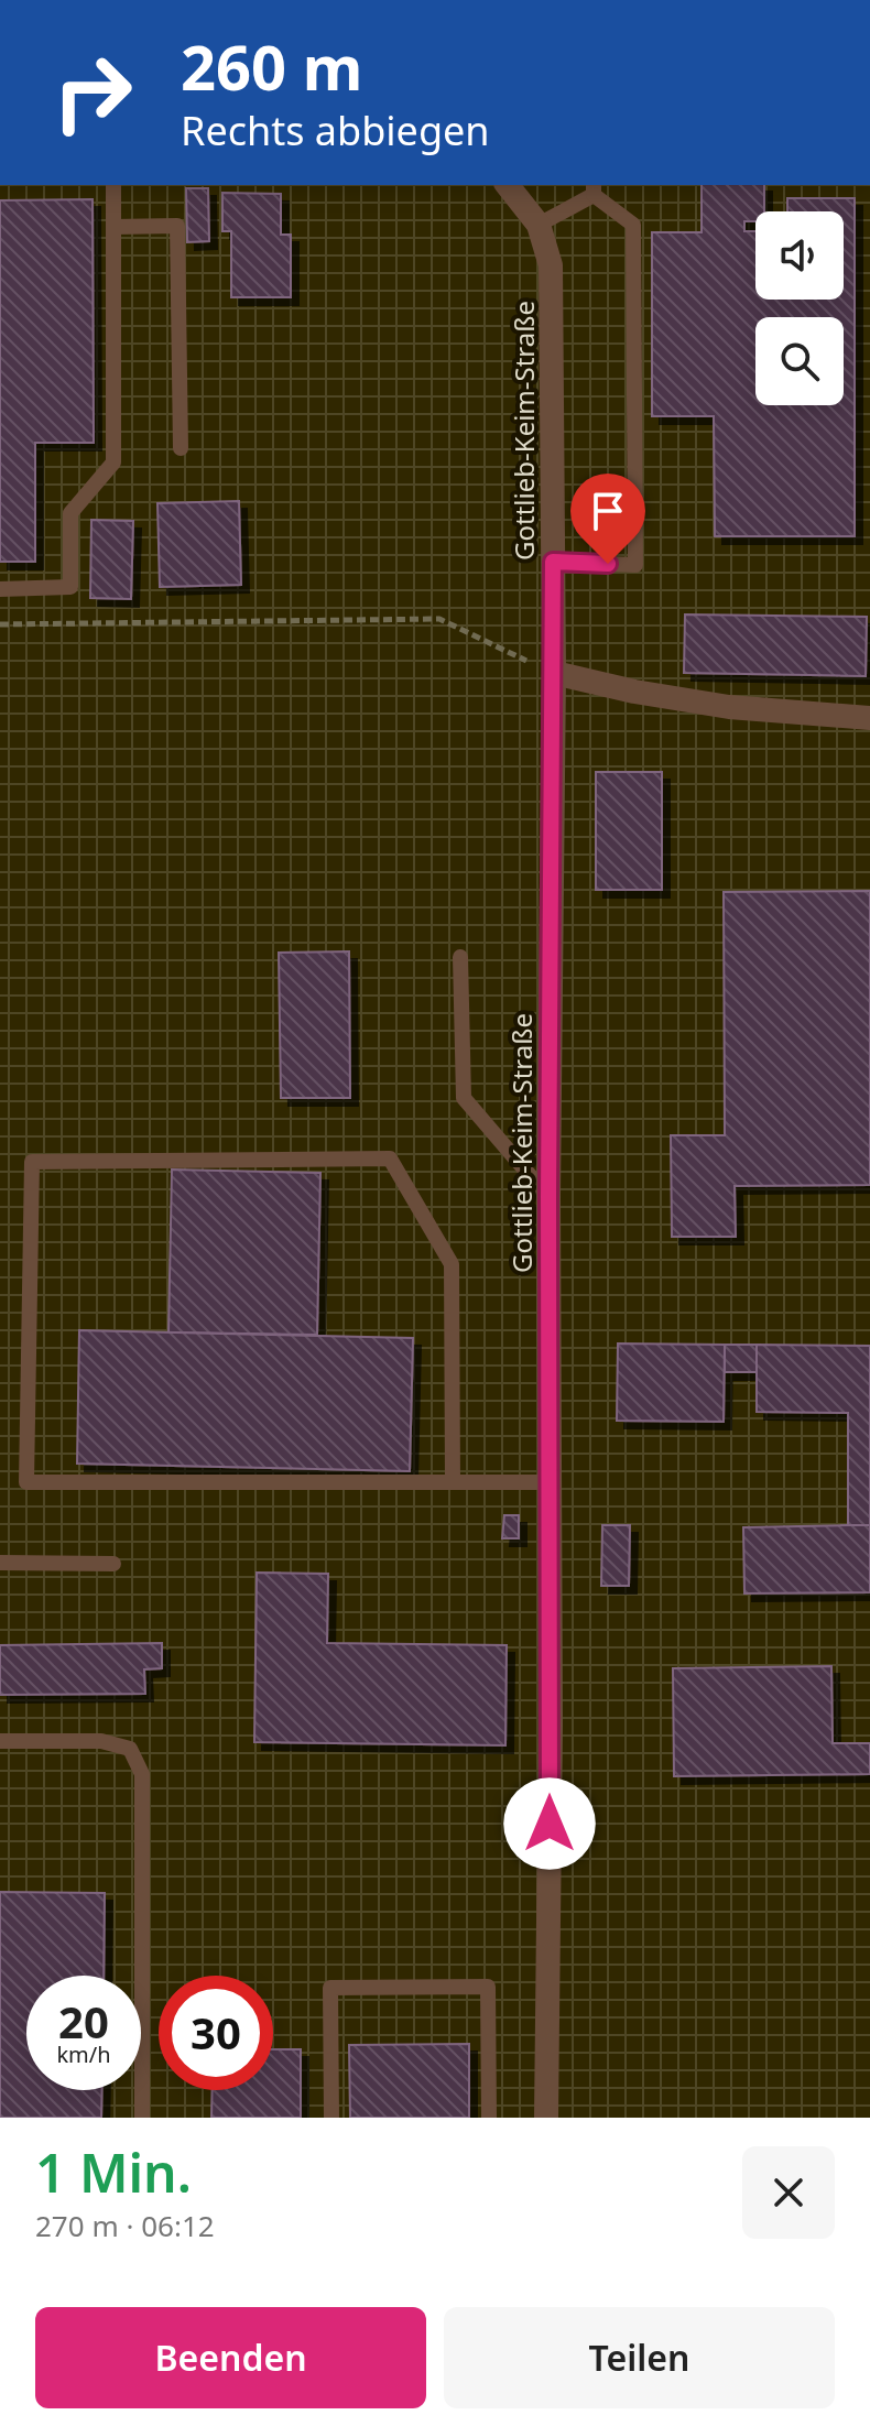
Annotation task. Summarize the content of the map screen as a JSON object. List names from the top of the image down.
{
  "streets": {
    "street": ["Gottlieb-Keim-Straße"]
  },
  "page": {
    "turn": ["260 m", "Rechts abbiegen"],
    "speed": "20 km/h",
    "limit": "30",
    "heading": ["1 Min.", "270 m · 06:12"],
    "buttons": ["Beenden", "Teilen"]
  }
}
